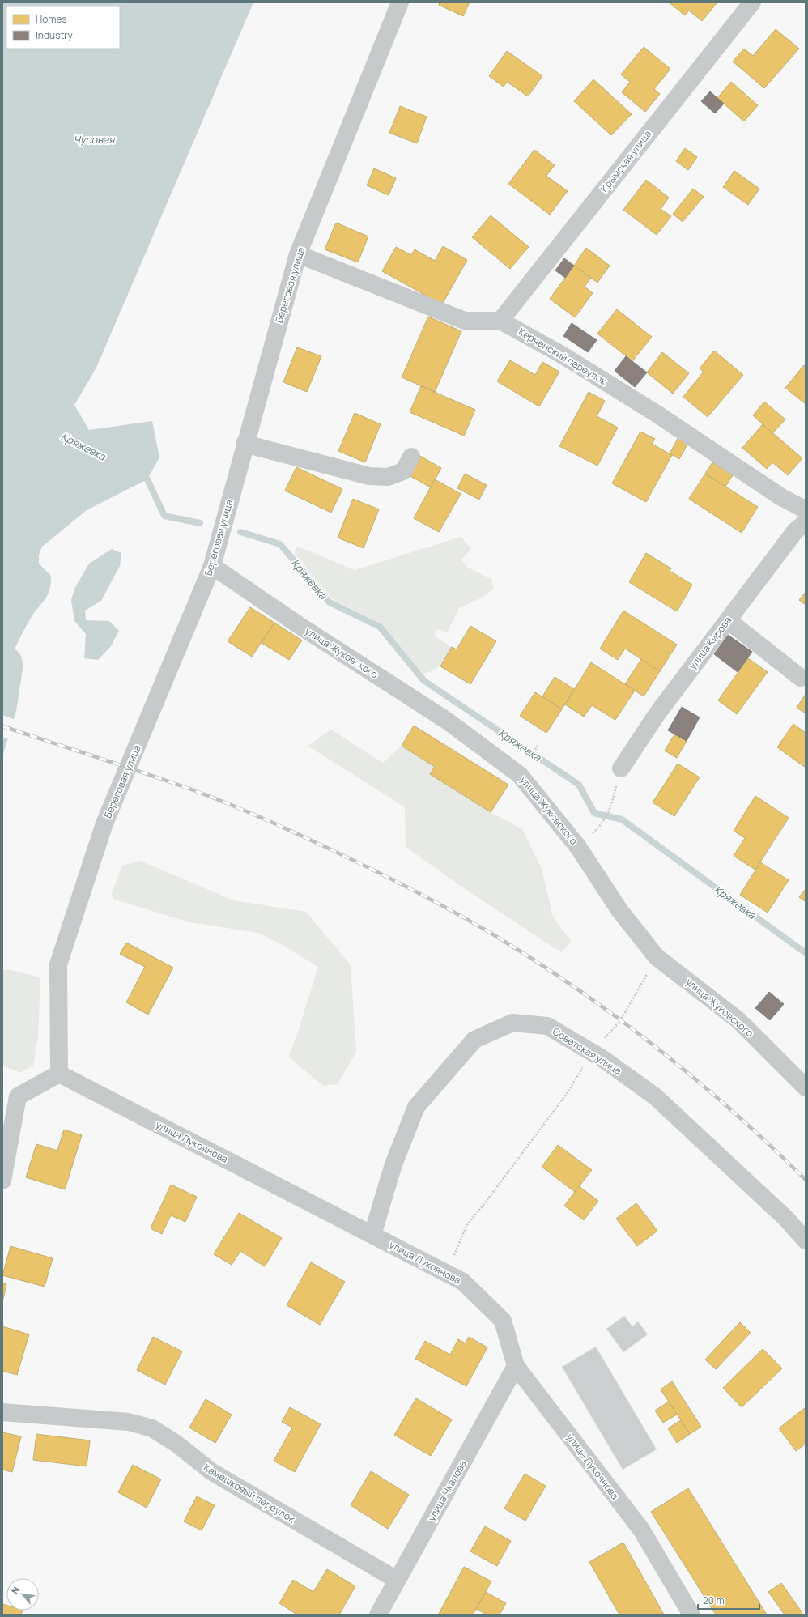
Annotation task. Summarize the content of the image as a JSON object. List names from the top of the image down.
{
  "streets": {
    "street": [
      "Крымская улица",
      "Береговая улица",
      "Керченский переулок",
      "улица Кирова",
      "улица Жуковского",
      "Советская улица",
      "улица Лукоянова",
      "улица Чкалова",
      "Камешковый переулок"
    ]
  },
  "crossings": [
    ["Крымская улица", "Керченский переулок"],
    ["Береговая улица", "Керченский переулок"],
    ["Береговая улица", "улица Жуковского"],
    ["Береговая улица", "улица Лукоянова"],
    ["Советская улица", "улица Лукоянова"],
    ["улица Лукоянова", "улица Чкалова"],
    ["улица Чкалова", "Камешковый переулок"]
  ],
  "water": ["Чусовая", "Кряжевка"],
  "legend": ["Homes", "Industry"],
  "scale_bar": "20 m",
  "north": "top left"
}
